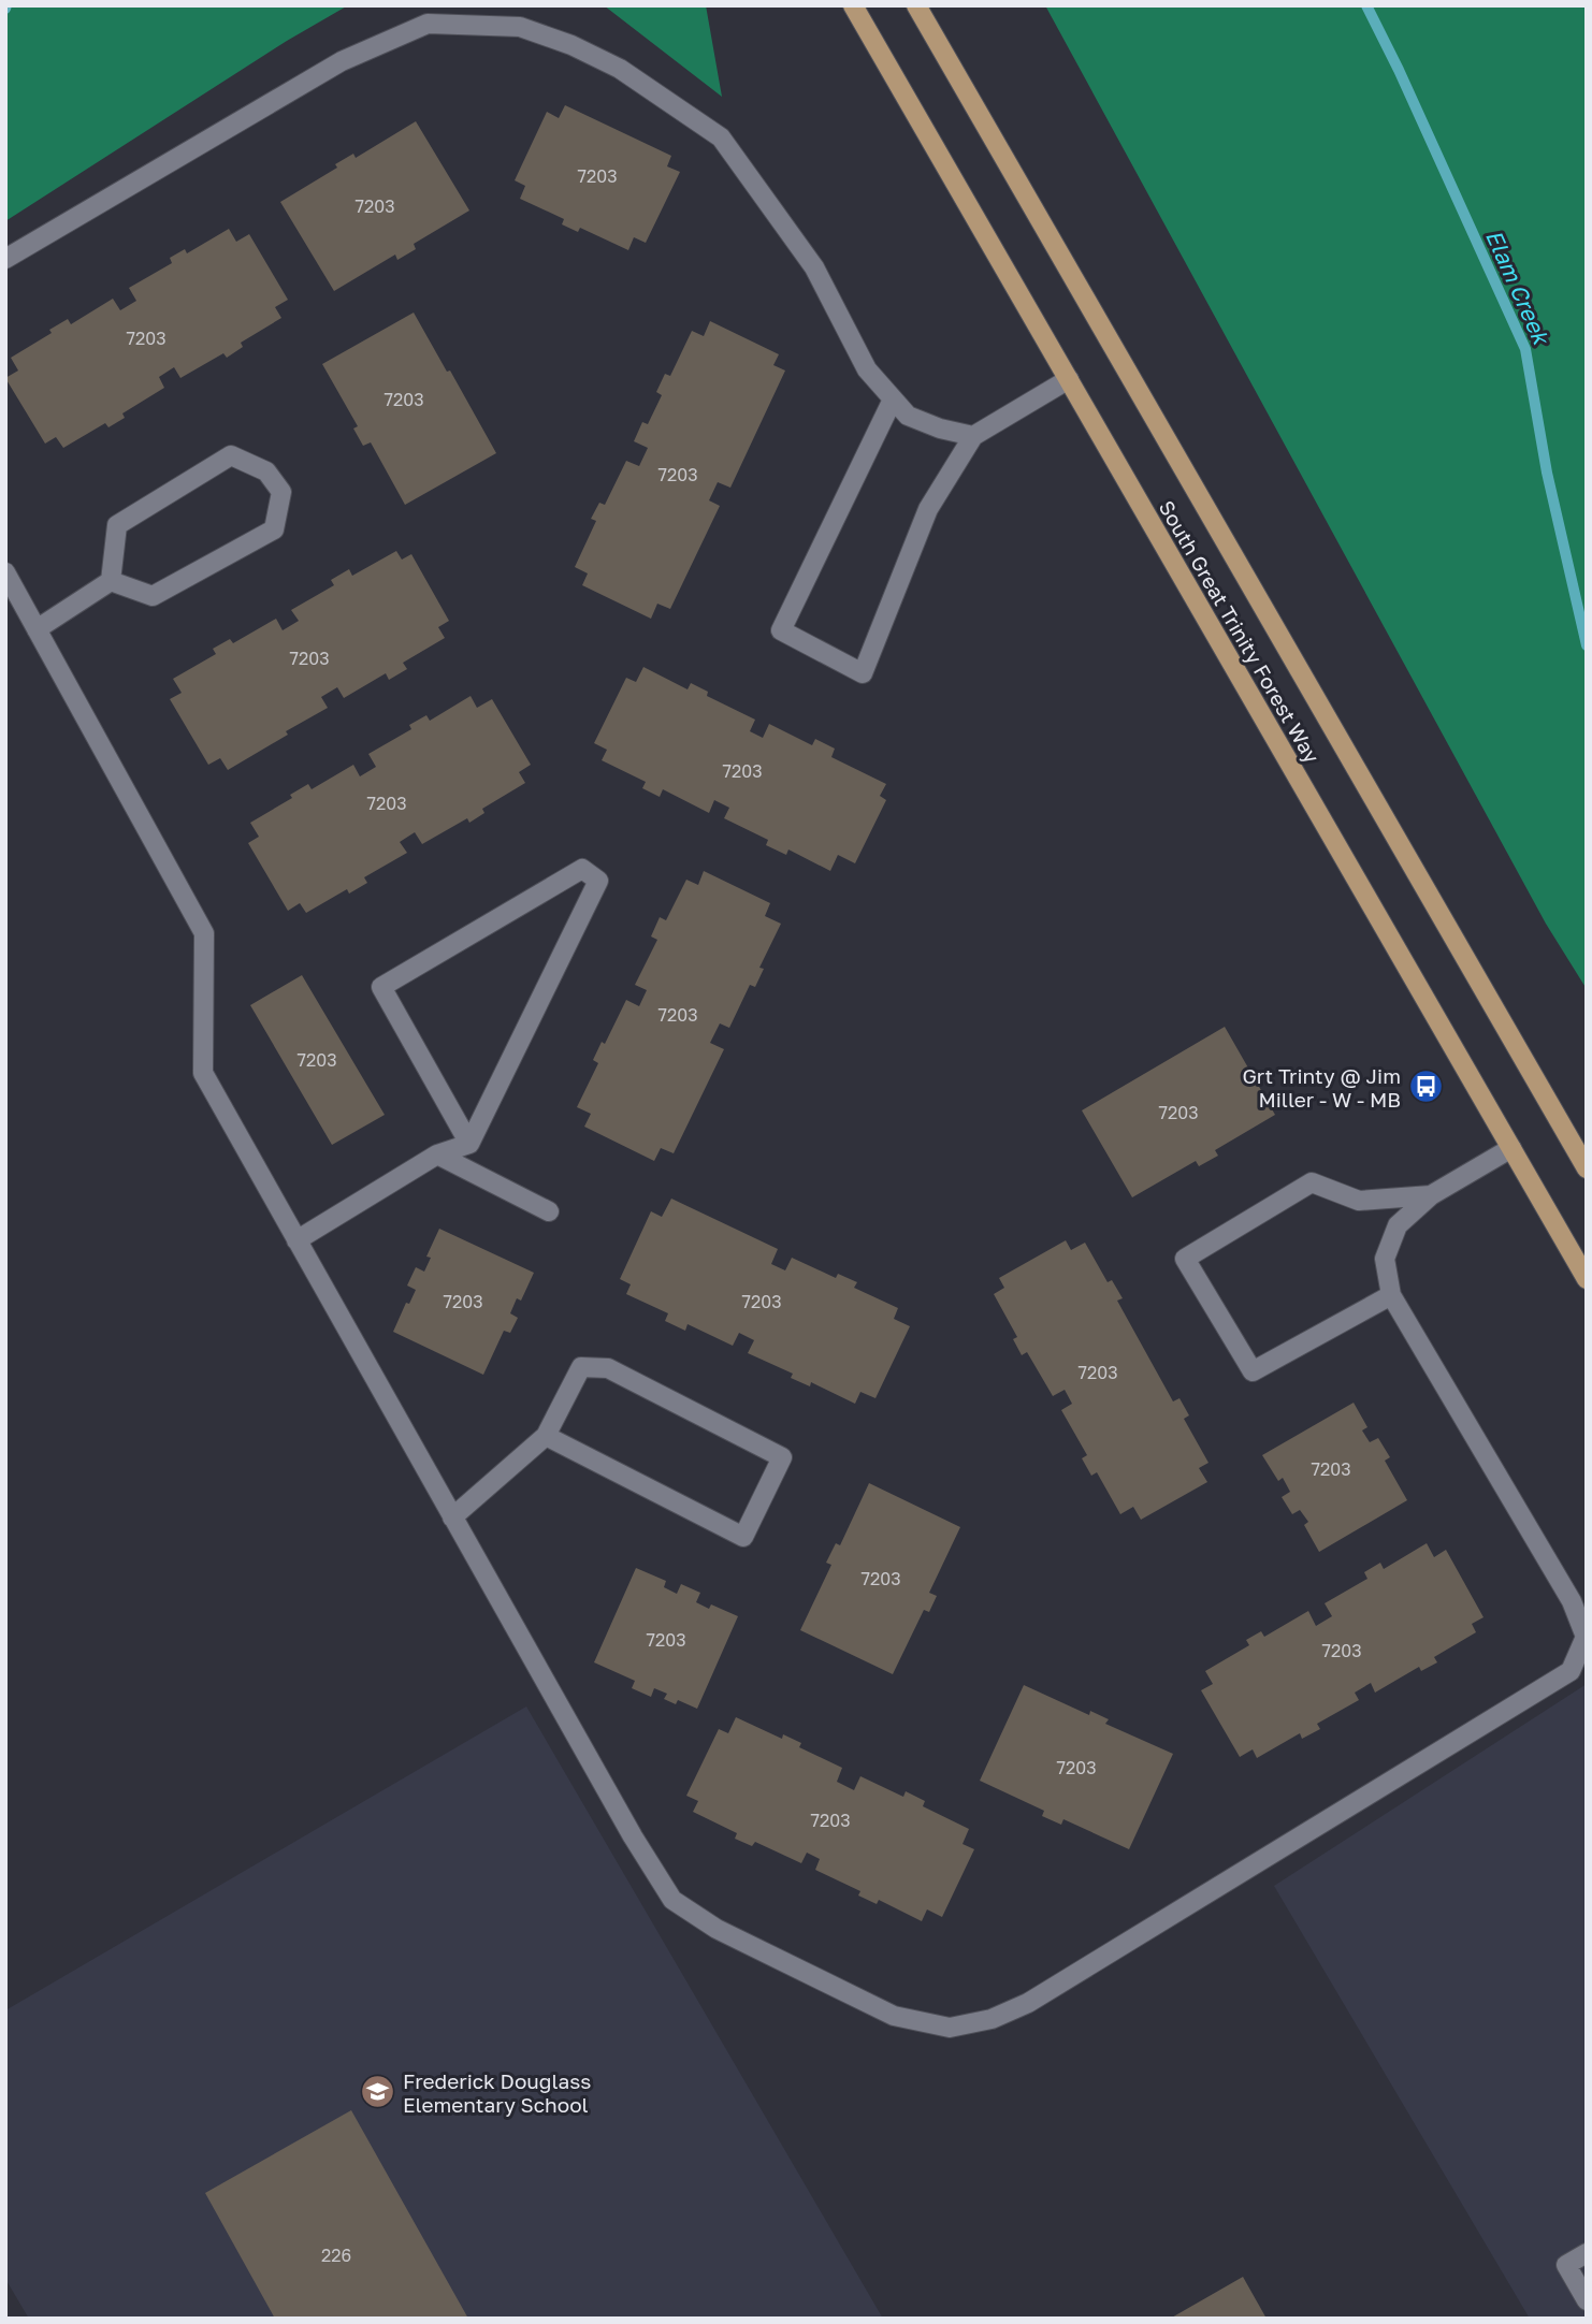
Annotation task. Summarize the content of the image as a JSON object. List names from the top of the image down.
{
  "streets": {
    "main road": ["South Great Trinity Forest Way"]
  },
  "water": ["Elam Creek"],
  "places": {
    "bus stop": ["Grt Trinty @ Jim Miller - W - MB"],
    "school or university": ["Frederick Douglass Elementary School"]
  },
  "house_numbers": [
    "7203",
    "7203",
    "7203",
    "7203",
    "7203",
    "7203",
    "7203",
    "7203",
    "7203",
    "7203",
    "7203",
    "7203",
    "7203",
    "7203",
    "7203",
    "7203",
    "7203",
    "7203",
    "7203",
    "7203",
    "226"
  ]
}
